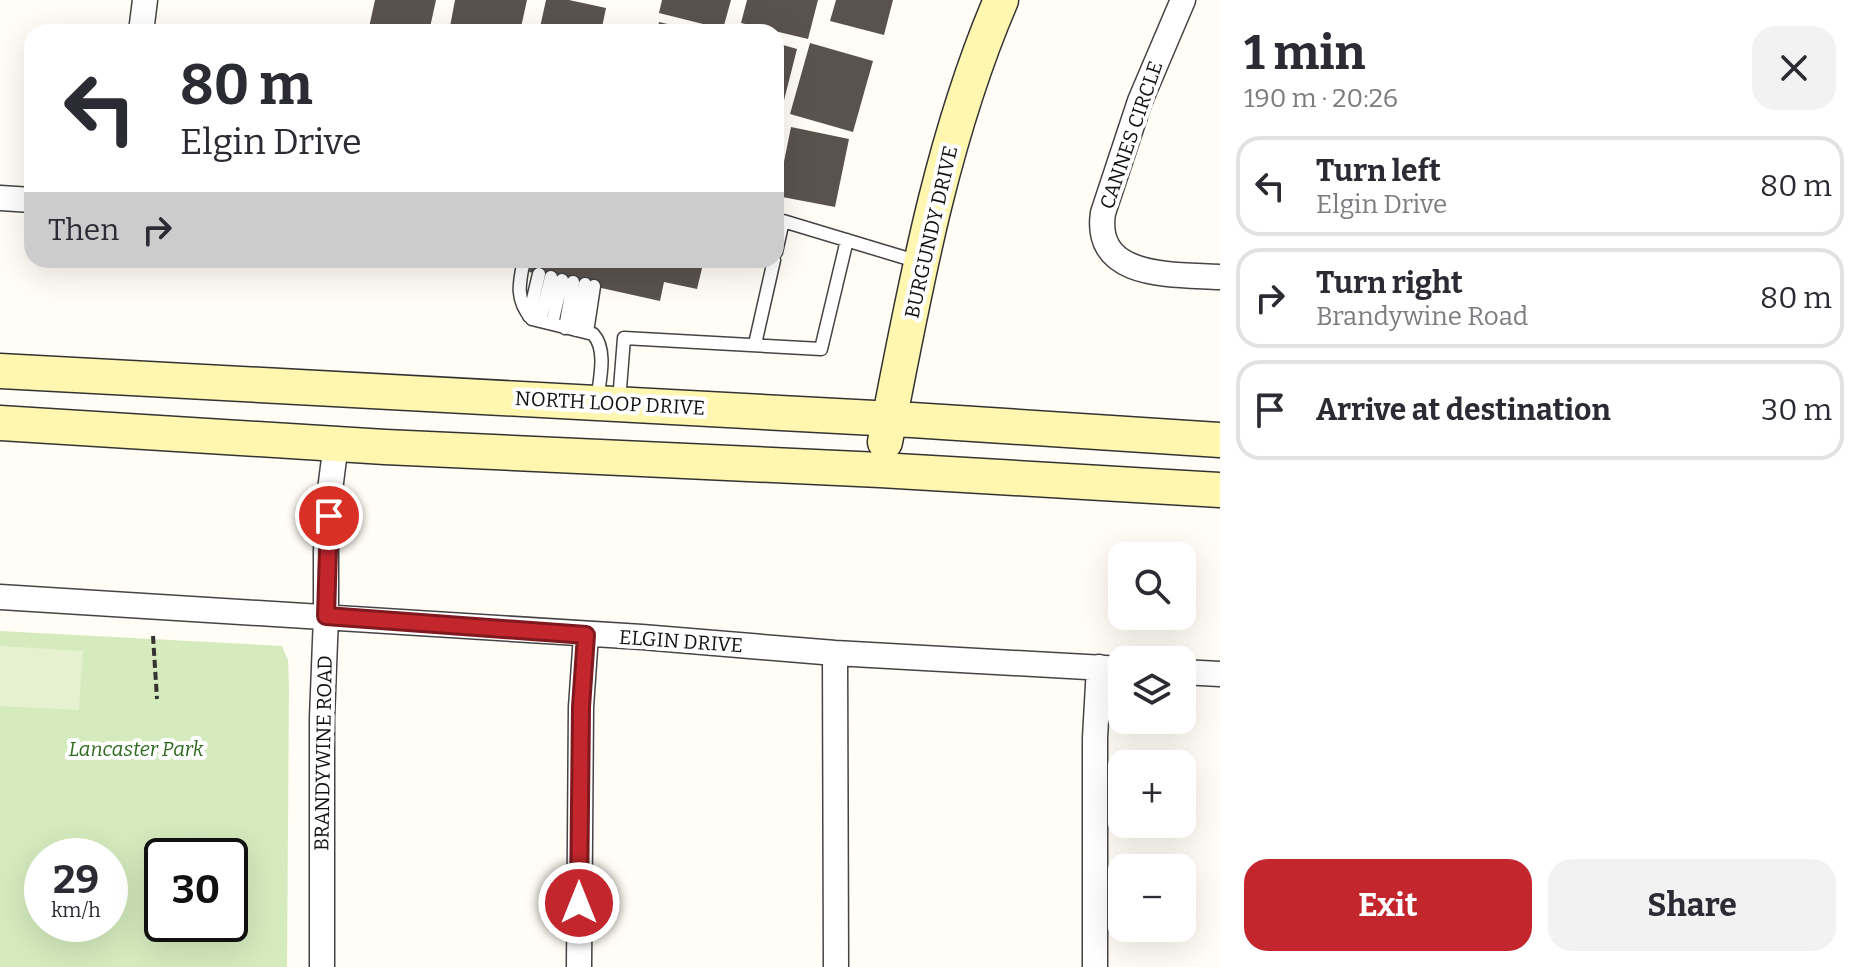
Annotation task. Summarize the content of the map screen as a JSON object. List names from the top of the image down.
{
  "streets": {
    "main road": ["BURGUNDY DRIVE", "NORTH LOOP DRIVE"],
    "street": ["CANNES CIRCLE", "ELGIN DRIVE", "BRANDYWINE ROAD"]
  },
  "crossings": [
    ["BURGUNDY DRIVE", "NORTH LOOP DRIVE"],
    ["ELGIN DRIVE", "BRANDYWINE ROAD"]
  ],
  "parks": ["Lancaster Park"],
  "page": {
    "heading": ["1 min", "190 m · 20:26"],
    "turn": ["80 m", "Elgin Drive"],
    "list": [
      {
        "name": "Turn left",
        "note": "Elgin Drive",
        "value": "80 m"
      },
      {
        "name": "Turn right",
        "note": "Brandywine Road",
        "value": "80 m"
      },
      {
        "name": "Arrive at destination",
        "value": "30 m"
      }
    ],
    "then": "Then",
    "map_buttons": ["+", "−"],
    "speed": "29 km/h",
    "limit": "30",
    "buttons": ["Exit", "Share"]
  }
}
